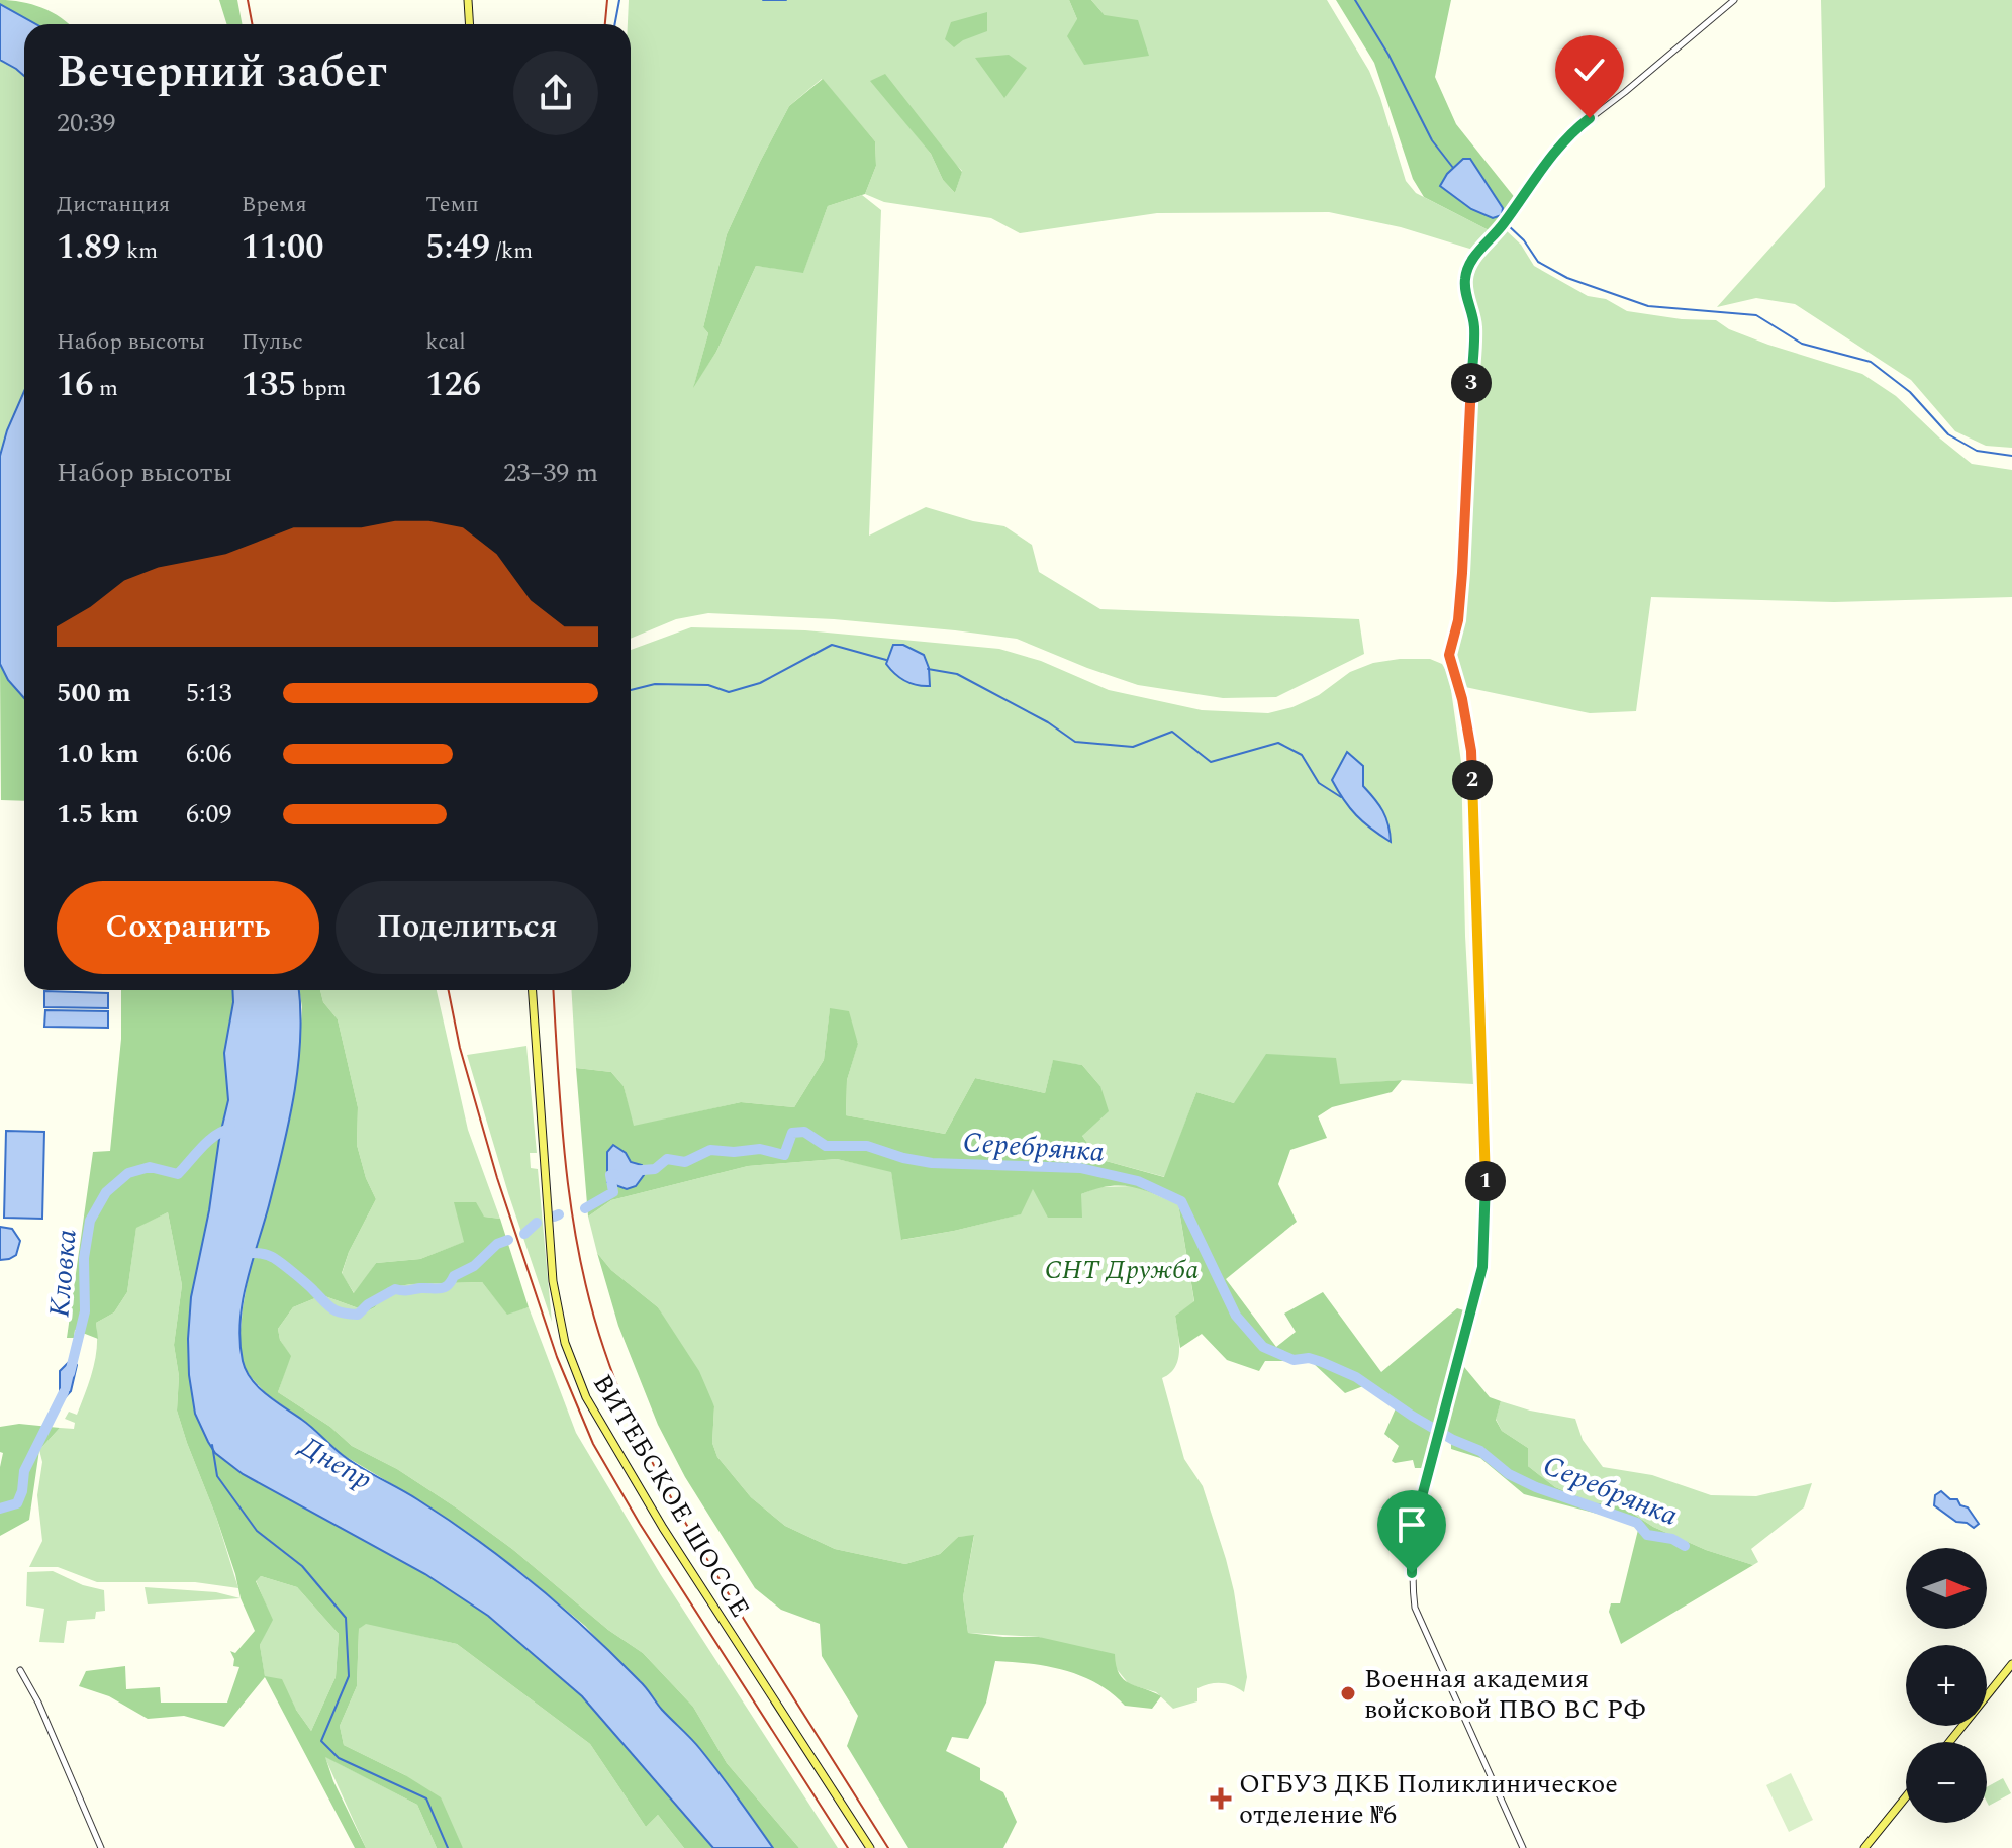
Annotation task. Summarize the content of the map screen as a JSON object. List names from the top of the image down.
{
  "streets": {
    "main road": ["ВИТЕБСКОЕ ШОССЕ"]
  },
  "water": ["Серебрянка", "Кловка", "Днепр"],
  "parks": ["СНТ Дружба"],
  "places": {
    "other": ["Военная академия войсковой ПВО ВС РФ"],
    "health": ["ОГБУЗ ДКБ Поликлиническое отделение №6"]
  },
  "north": "right",
  "page": {
    "heading": ["Вечерний забег", "20:39"],
    "stats": [
      ["Дистанция", "1.89 km"],
      ["Время", "11:00"],
      ["Темп", "5:49 /km"],
      ["Набор высоты", "16 m"],
      ["Пульс", "135 bpm"],
      ["kcal", "126"]
    ],
    "pins": ["3", "2", "1"],
    "chart": ["Набор высоты", "23–39 m"],
    "list": [
      {
        "name": "500 m",
        "note": "5:13"
      },
      {
        "name": "1.0 km",
        "note": "6:06"
      },
      {
        "name": "1.5 km",
        "note": "6:09"
      }
    ],
    "buttons": ["Сохранить", "Поделиться"],
    "map_buttons": ["+", "−"]
  }
}
